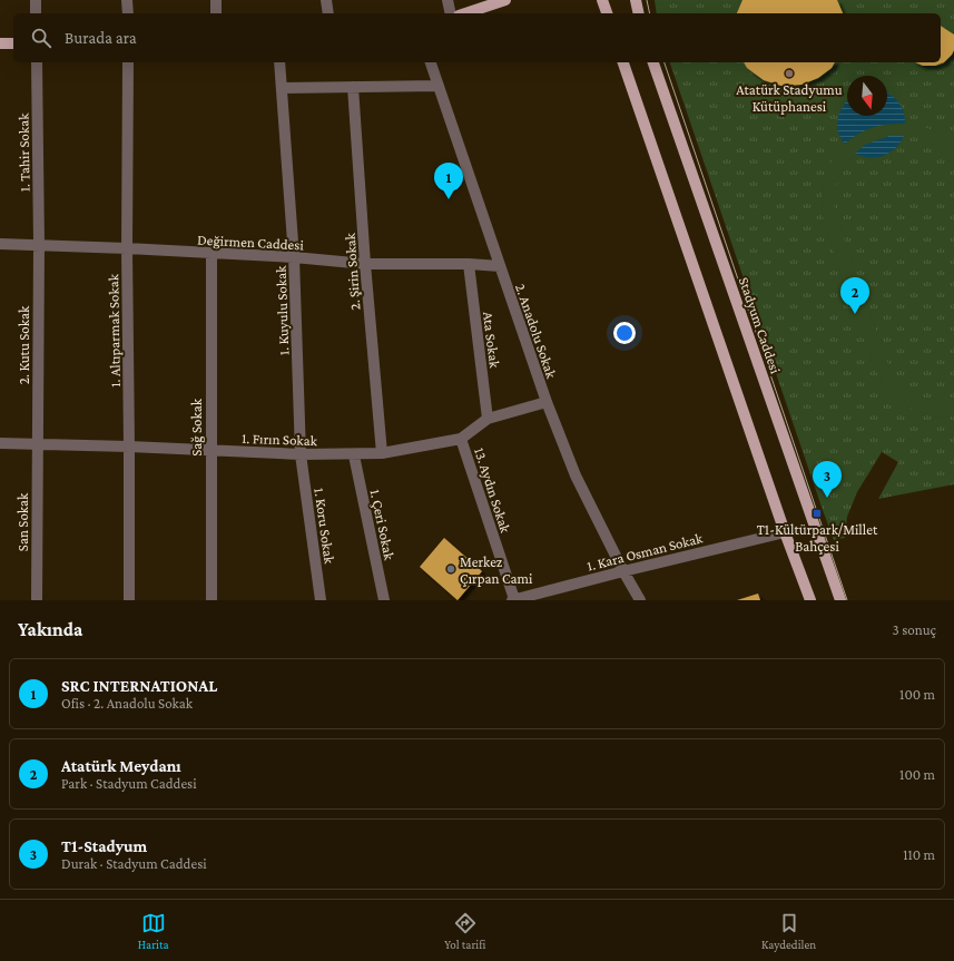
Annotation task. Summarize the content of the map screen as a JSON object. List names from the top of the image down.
{
  "streets": {
    "main road": ["Stadyum Caddesi"],
    "street": [
      "1. Tahir Sokak",
      "Değirmen Caddesi",
      "2. Şirin Sokak",
      "1. Kuyulu Sokak",
      "1. Altıparmak Sokak",
      "2. Anadolu Sokak",
      "Ata Sokak",
      "2. Kutu Sokak",
      "Sağ Sokak",
      "1. Fırın Sokak",
      "13. Aydın Sokak",
      "San Sokak",
      "1. Çeri Sokak",
      "1. Koru Sokak",
      "1. Kara Osman Sokak"
    ]
  },
  "crossings": [
    ["1. Tahir Sokak", "Değirmen Caddesi"],
    ["1. Tahir Sokak", "2. Kutu Sokak"],
    ["Değirmen Caddesi", "2. Şirin Sokak"],
    ["Değirmen Caddesi", "1. Kuyulu Sokak"],
    ["Değirmen Caddesi", "1. Altıparmak Sokak"],
    ["Değirmen Caddesi", "2. Anadolu Sokak"],
    ["Değirmen Caddesi", "Ata Sokak"],
    ["Değirmen Caddesi", "2. Kutu Sokak"],
    ["Değirmen Caddesi", "Sağ Sokak"],
    ["2. Şirin Sokak", "1. Fırın Sokak"],
    ["1. Kuyulu Sokak", "1. Fırın Sokak"],
    ["1. Kuyulu Sokak", "1. Koru Sokak"],
    ["1. Altıparmak Sokak", "1. Fırın Sokak"],
    ["2. Anadolu Sokak", "1. Fırın Sokak"],
    ["2. Anadolu Sokak", "1. Kara Osman Sokak"],
    ["Ata Sokak", "1. Fırın Sokak"],
    ["2. Kutu Sokak", "1. Fırın Sokak"],
    ["2. Kutu Sokak", "San Sokak"],
    ["Sağ Sokak", "1. Fırın Sokak"],
    ["1. Fırın Sokak", "13. Aydın Sokak"],
    ["1. Fırın Sokak", "San Sokak"],
    ["1. Fırın Sokak", "1. Çeri Sokak"],
    ["1. Fırın Sokak", "1. Koru Sokak"],
    ["13. Aydın Sokak", "1. Kara Osman Sokak"]
  ],
  "places": {
    "other": ["Atatürk Stadyumu Kütüphanesi", "Merkez Çırpan Cami"],
    "transit": ["T1-Kültürpark/Millet Bahçesi"]
  },
  "north": "bottom",
  "page": {
    "search": "Burada ara",
    "pins": ["1", "2", "3"],
    "heading": ["Yakında", "3 sonuç"],
    "list": [
      {
        "mark": "1",
        "name": "SRC INTERNATIONAL",
        "note": "Ofis · 2. Anadolu Sokak",
        "value": "100 m"
      },
      {
        "mark": "2",
        "name": "Atatürk Meydanı",
        "note": "Park · Stadyum Caddesi",
        "value": "100 m"
      },
      {
        "mark": "3",
        "name": "T1-Stadyum",
        "note": "Durak · Stadyum Caddesi",
        "value": "110 m"
      }
    ],
    "nav": ["Harita", "Yol tarifi", "Kaydedilen"]
  }
}
